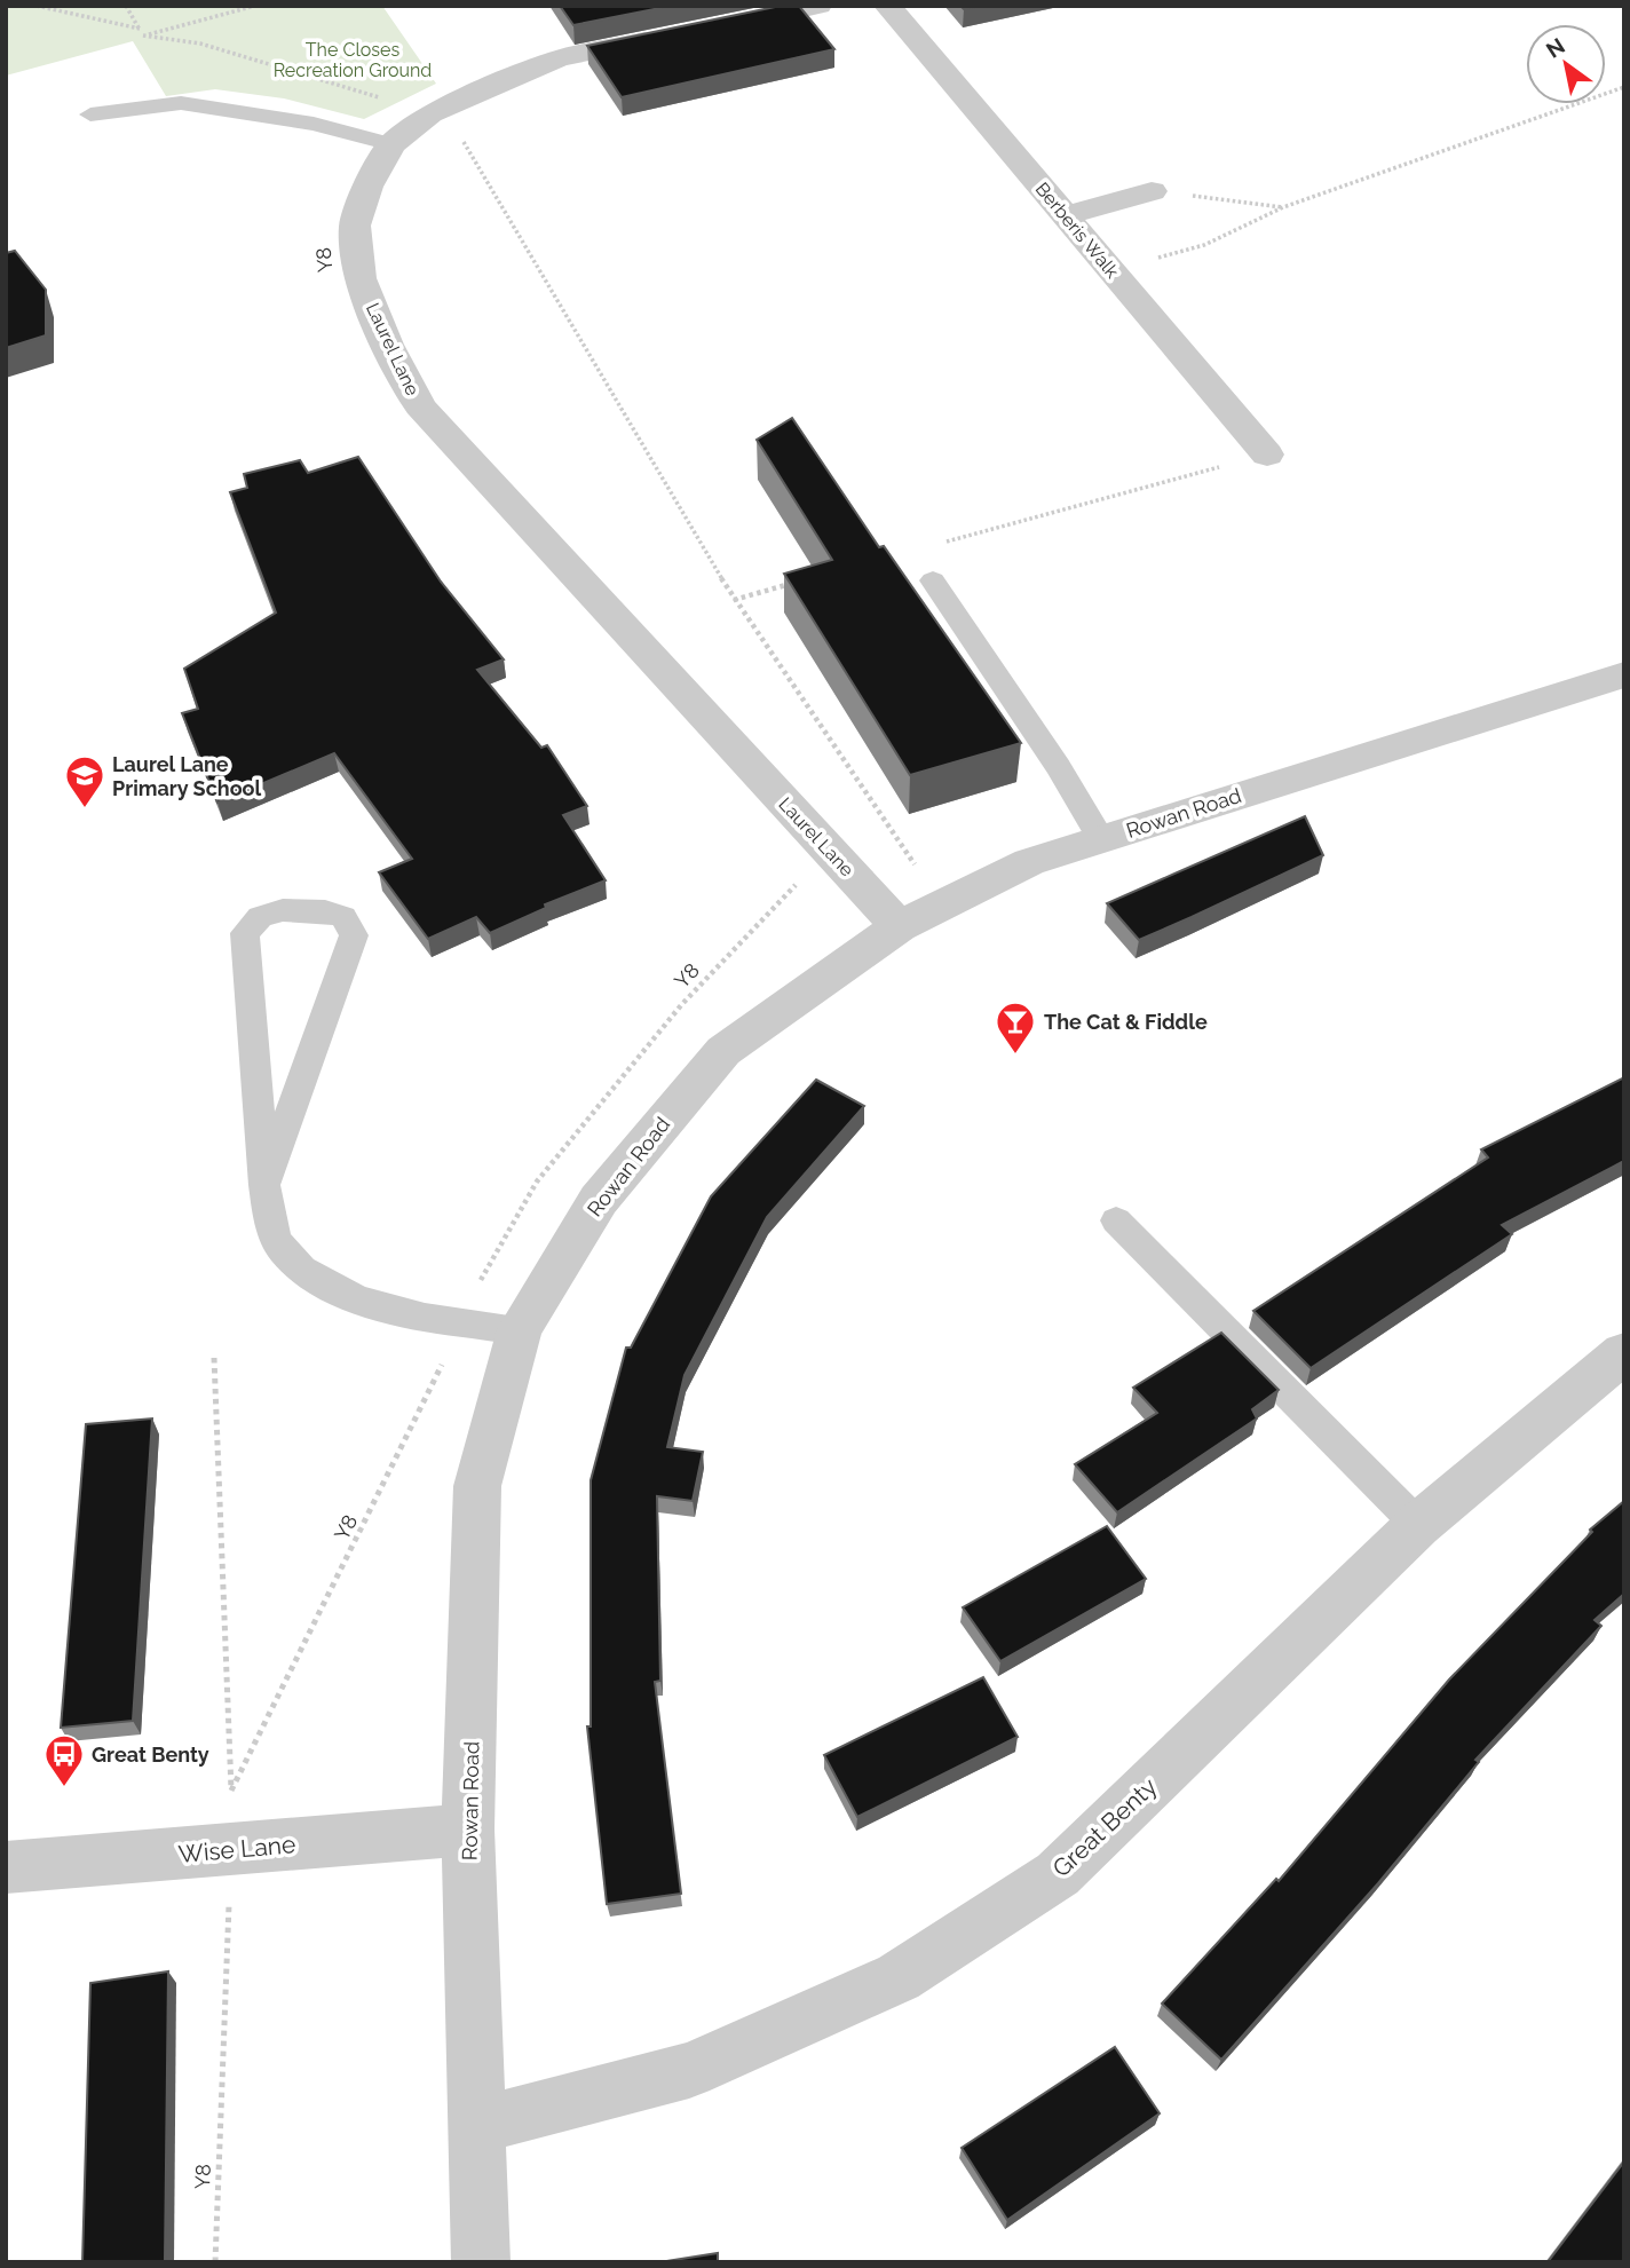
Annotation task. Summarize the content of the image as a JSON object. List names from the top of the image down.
{
  "streets": {
    "street": [
      "Berberis Walk",
      "Laurel Lane",
      "Rowan Road",
      "Great Benty",
      "Wise Lane"
    ],
    "path": ["Y8"]
  },
  "crossings": [
    ["Y8", "Wise Lane"],
    ["Laurel Lane", "Rowan Road"],
    ["Rowan Road", "Great Benty"],
    ["Rowan Road", "Wise Lane"]
  ],
  "parks": ["The Closes Recreation Ground"],
  "places": {
    "school or university": ["Laurel Lane Primary School"],
    "bar": ["The Cat & Fiddle"],
    "bus stop": ["Great Benty"]
  },
  "north": "top left"
}
